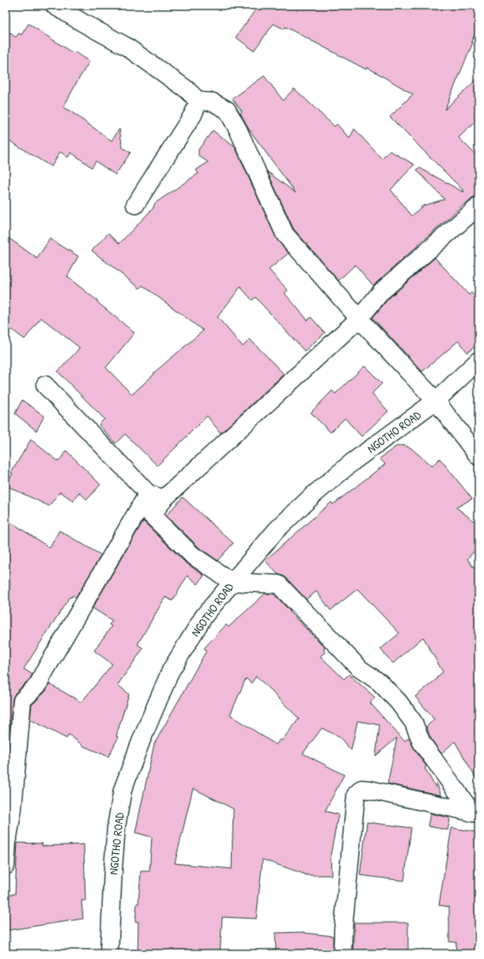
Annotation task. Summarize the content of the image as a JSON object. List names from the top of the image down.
{
  "streets": {
    "street": ["NGOTHO ROAD"]
  }
}
